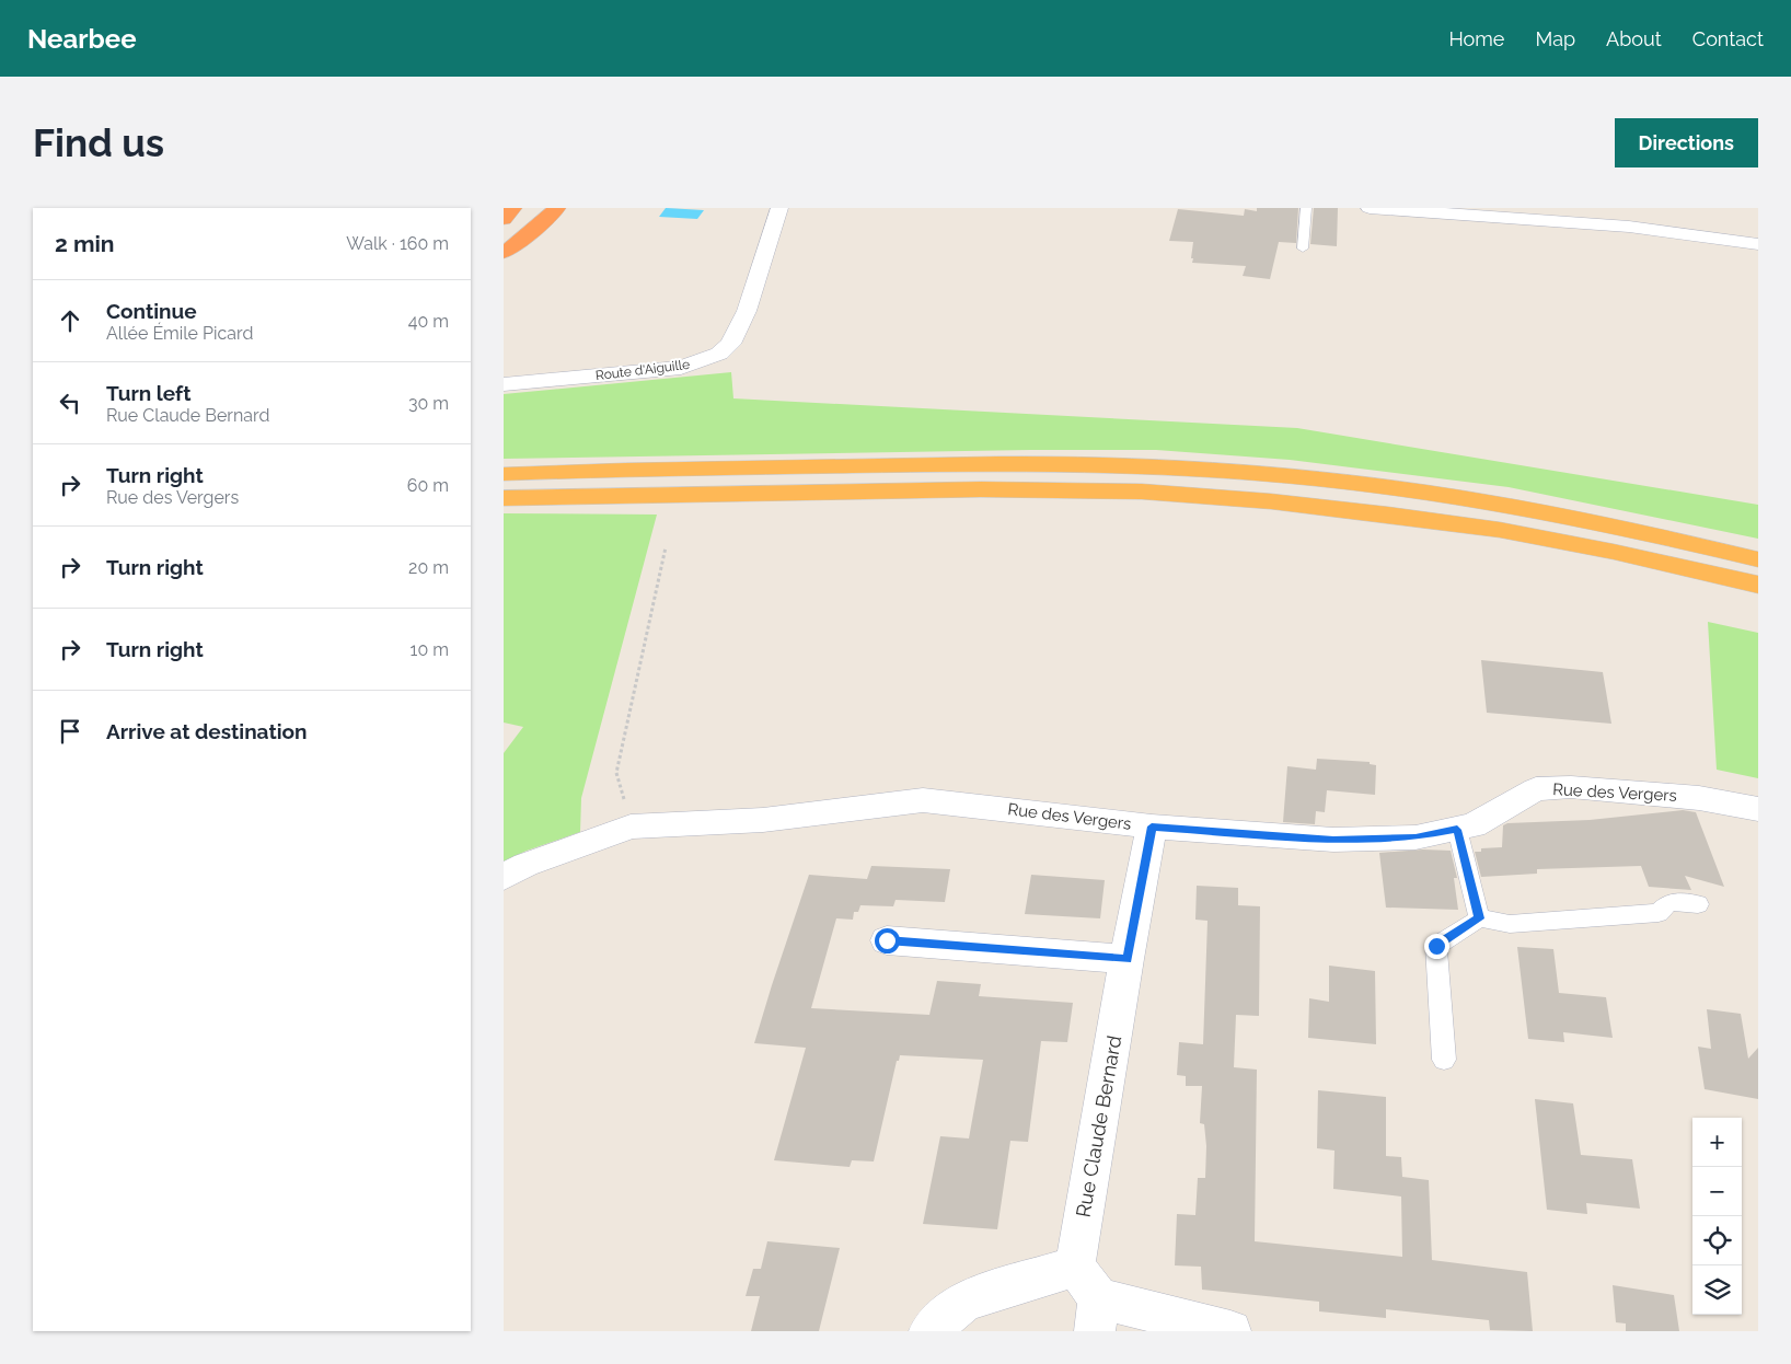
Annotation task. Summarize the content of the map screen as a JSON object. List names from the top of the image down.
{
  "streets": {
    "street": ["Route d'Aiguille", "Rue des Vergers", "Rue Claude Bernard"]
  },
  "crossings": [
    ["Rue des Vergers", "Rue Claude Bernard"]
  ],
  "page": {
    "header": "Nearbee",
    "nav": [
      "Home",
      "Map",
      "About",
      "Contact"
    ],
    "buttons": "Directions",
    "title": "Find us",
    "heading": ["2 min", "Walk · 160 m"],
    "list": [
      ["Continue", "Allée Émile Picard", "40 m"],
      ["Turn left", "Rue Claude Bernard", "30 m"],
      ["Turn right", "Rue des Vergers", "60 m"],
      ["Turn right", "20 m"],
      ["Turn right", "10 m"],
      "Arrive at destination"
    ],
    "map_buttons": ["+", "−"]
  }
}
